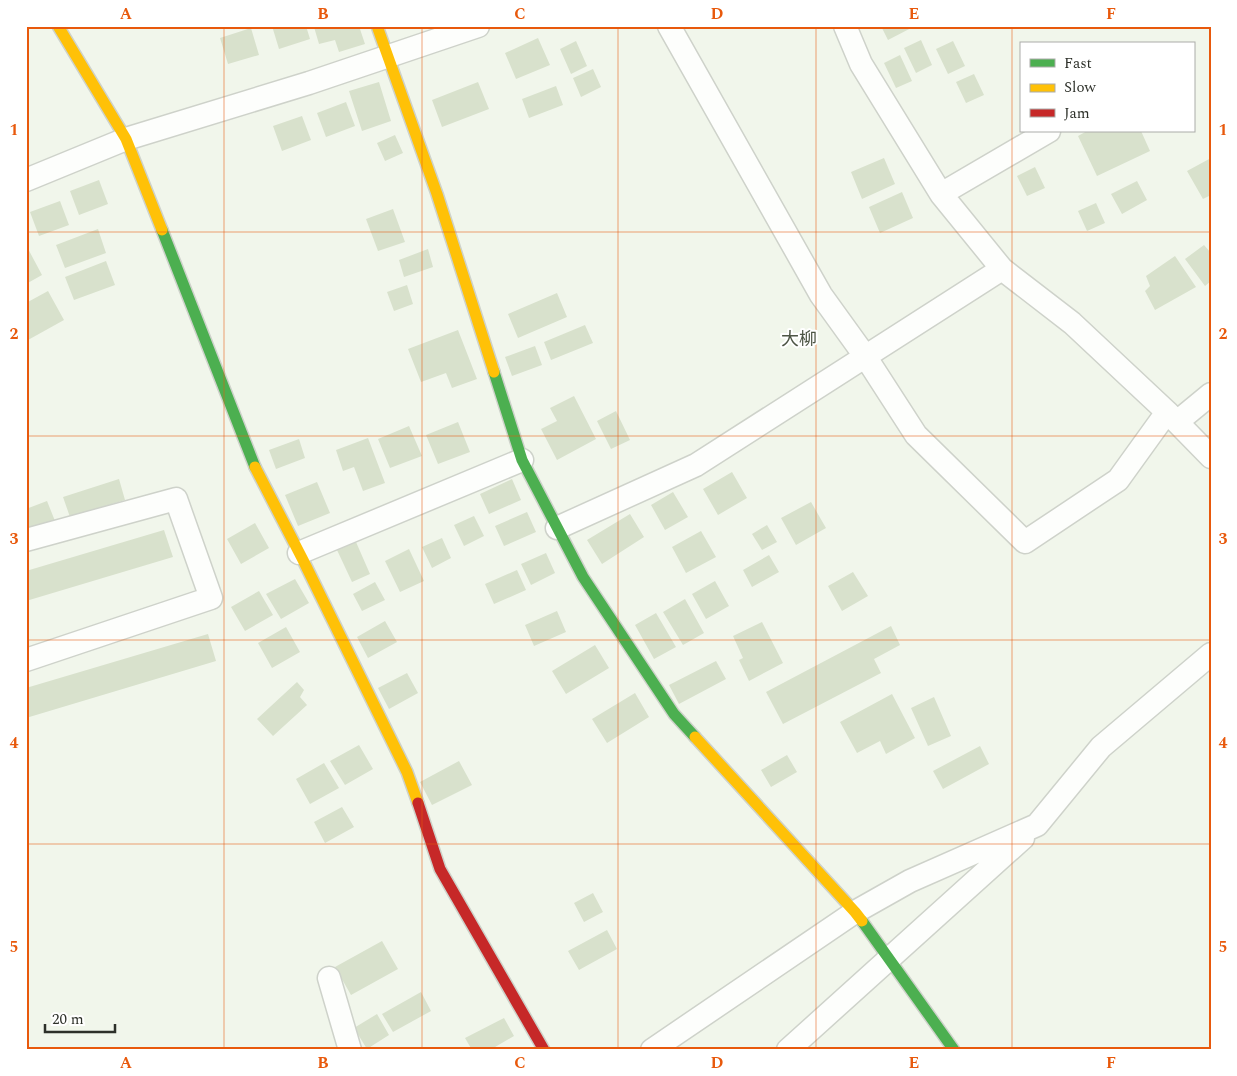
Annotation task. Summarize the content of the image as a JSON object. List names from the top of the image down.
{
  "districts": ["大柳"],
  "legend": ["Fast", "Slow", "Jam"],
  "scale_bar": "20 m",
  "grid": {
    "columns": [
      "A",
      "B",
      "C",
      "D",
      "E",
      "F"
    ],
    "rows": [
      "1",
      "2",
      "3",
      "4",
      "5"
    ]
  }
}
